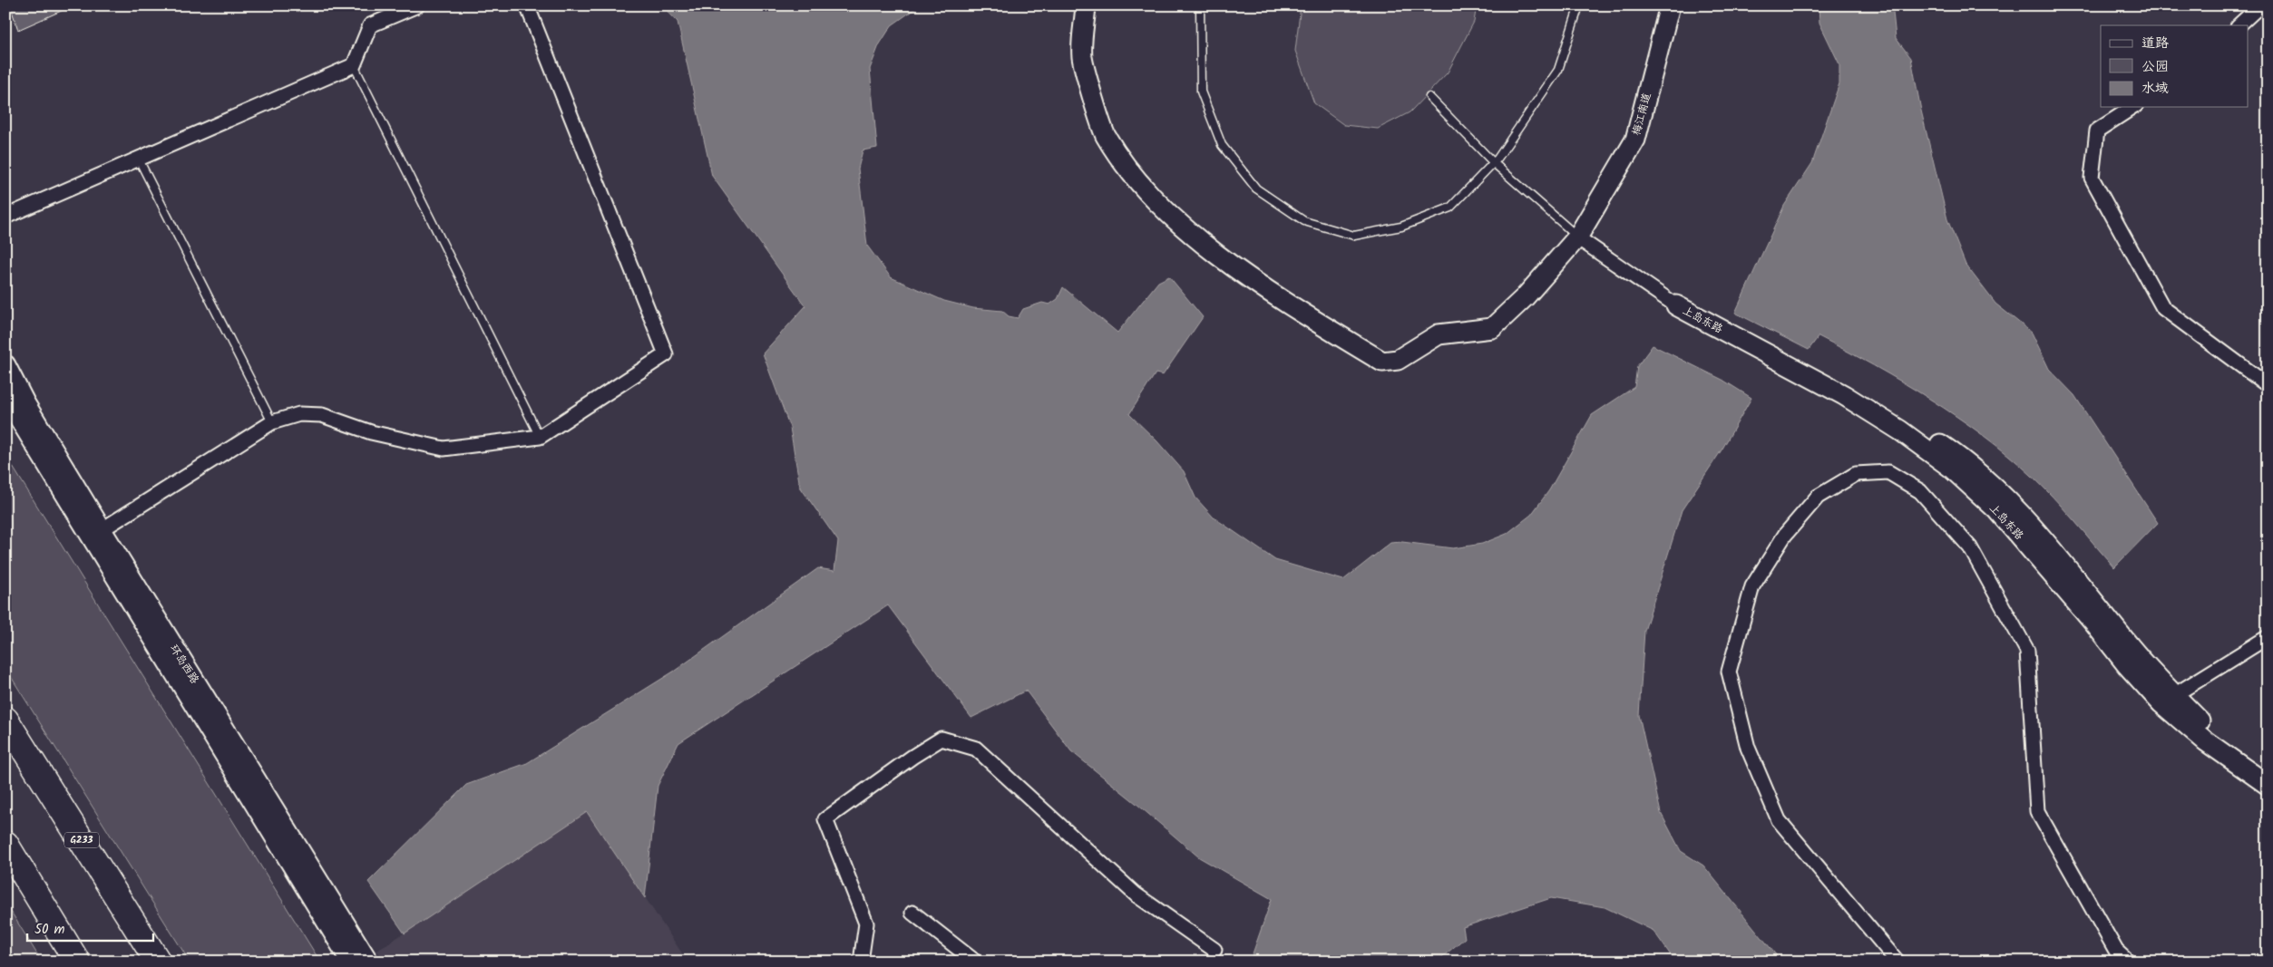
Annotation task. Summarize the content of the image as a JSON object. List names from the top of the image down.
{
  "streets": {
    "highway": ["G233"],
    "street": ["梅江南道", "上岛东路", "环岛西路"]
  },
  "legend": ["道路", "公园", "水域"],
  "scale_bar": "50 m"
}
